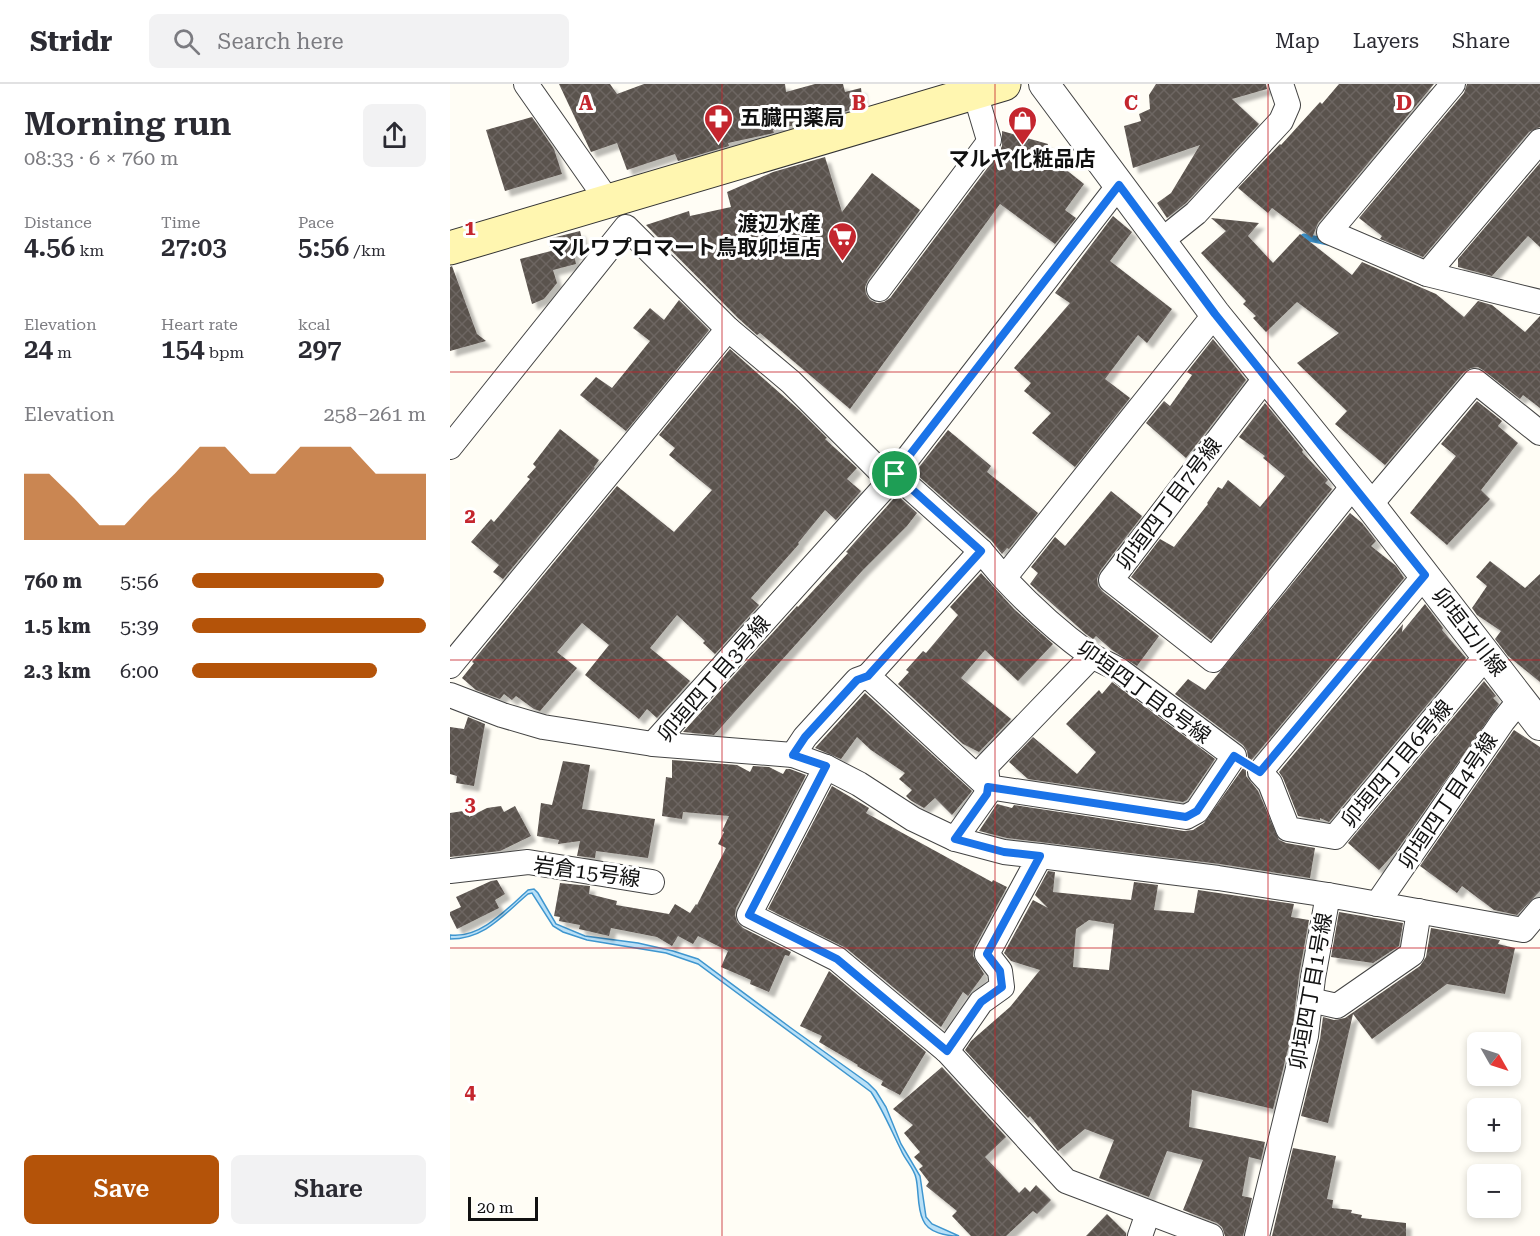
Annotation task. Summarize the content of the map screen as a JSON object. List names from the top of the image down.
{
  "streets": {
    "street": [
      "卯垣四丁目7号線",
      "卯垣立川線",
      "卯垣四丁目3号線",
      "卯垣四丁目8号線",
      "卯垣四丁目6号線",
      "卯垣四丁目4号線",
      "岩倉15号線",
      "卯垣四丁目1号線"
    ]
  },
  "crossings": [
    ["卯垣四丁目7号線", "卯垣立川線"],
    ["卯垣立川線", "卯垣四丁目3号線"],
    ["卯垣立川線", "卯垣四丁目6号線"],
    ["卯垣立川線", "卯垣四丁目4号線"],
    ["卯垣四丁目3号線", "卯垣四丁目8号線"],
    ["卯垣四丁目3号線", "卯垣四丁目1号線"],
    ["卯垣四丁目4号線", "卯垣四丁目1号線"]
  ],
  "places": {
    "pharmacy": ["五臓円薬局"],
    "shop": ["マルヤ化粧品店"],
    "supermarket": ["渡辺水産 マルワプロマート鳥取卯垣店"]
  },
  "scale_bar": "20 m",
  "north": "bottom right",
  "page": {
    "header": "Stridr",
    "search": "Search here",
    "nav": ["Map", "Layers", "Share"],
    "heading": ["Morning run", "08:33 · 6 × 760 m"],
    "stats": [
      ["Distance", "4.56 km"],
      ["Time", "27:03"],
      ["Pace", "5:56 /km"],
      ["Elevation", "24 m"],
      ["Heart rate", "154 bpm"],
      ["kcal", "297"]
    ],
    "chart": ["Elevation", "258–261 m"],
    "list": [
      {
        "name": "760 m",
        "note": "5:56"
      },
      {
        "name": "1.5 km",
        "note": "5:39"
      },
      {
        "name": "2.3 km",
        "note": "6:00"
      }
    ],
    "map_buttons": ["+", "−"],
    "buttons": ["Save", "Share"],
    "scale": "20 m"
  },
  "grid": {
    "columns": [
      "A",
      "B",
      "C",
      "D"
    ],
    "rows": [
      "1",
      "2",
      "3",
      "4"
    ]
  }
}
